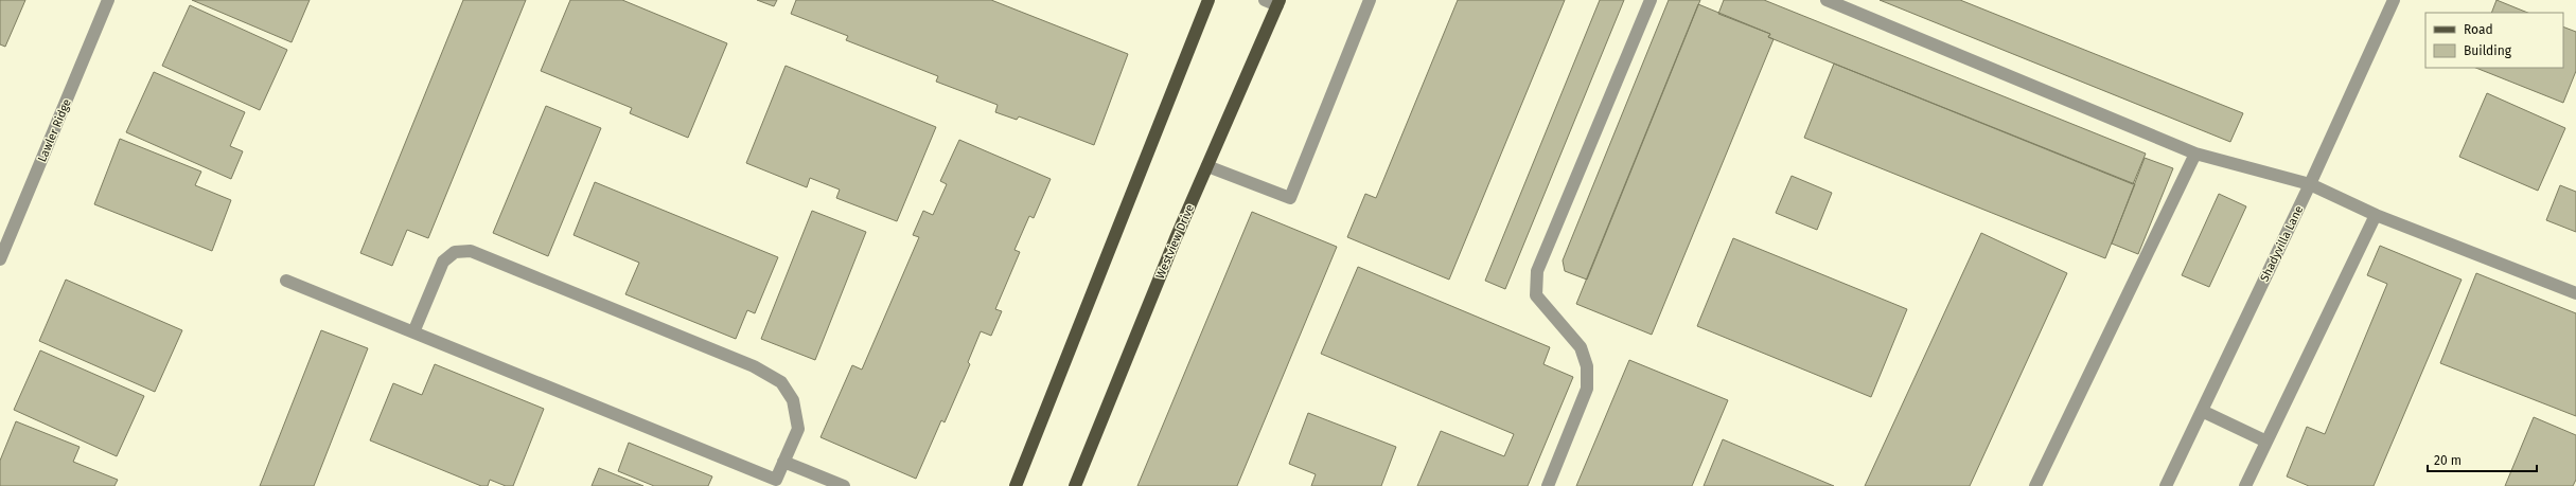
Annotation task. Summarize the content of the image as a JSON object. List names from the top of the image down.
{
  "streets": {
    "main road": ["Westview Drive"],
    "street": ["Lawler Ridge", "Shadyvilla Lane"]
  },
  "legend": ["Road", "Building"],
  "scale_bar": "20 m"
}
